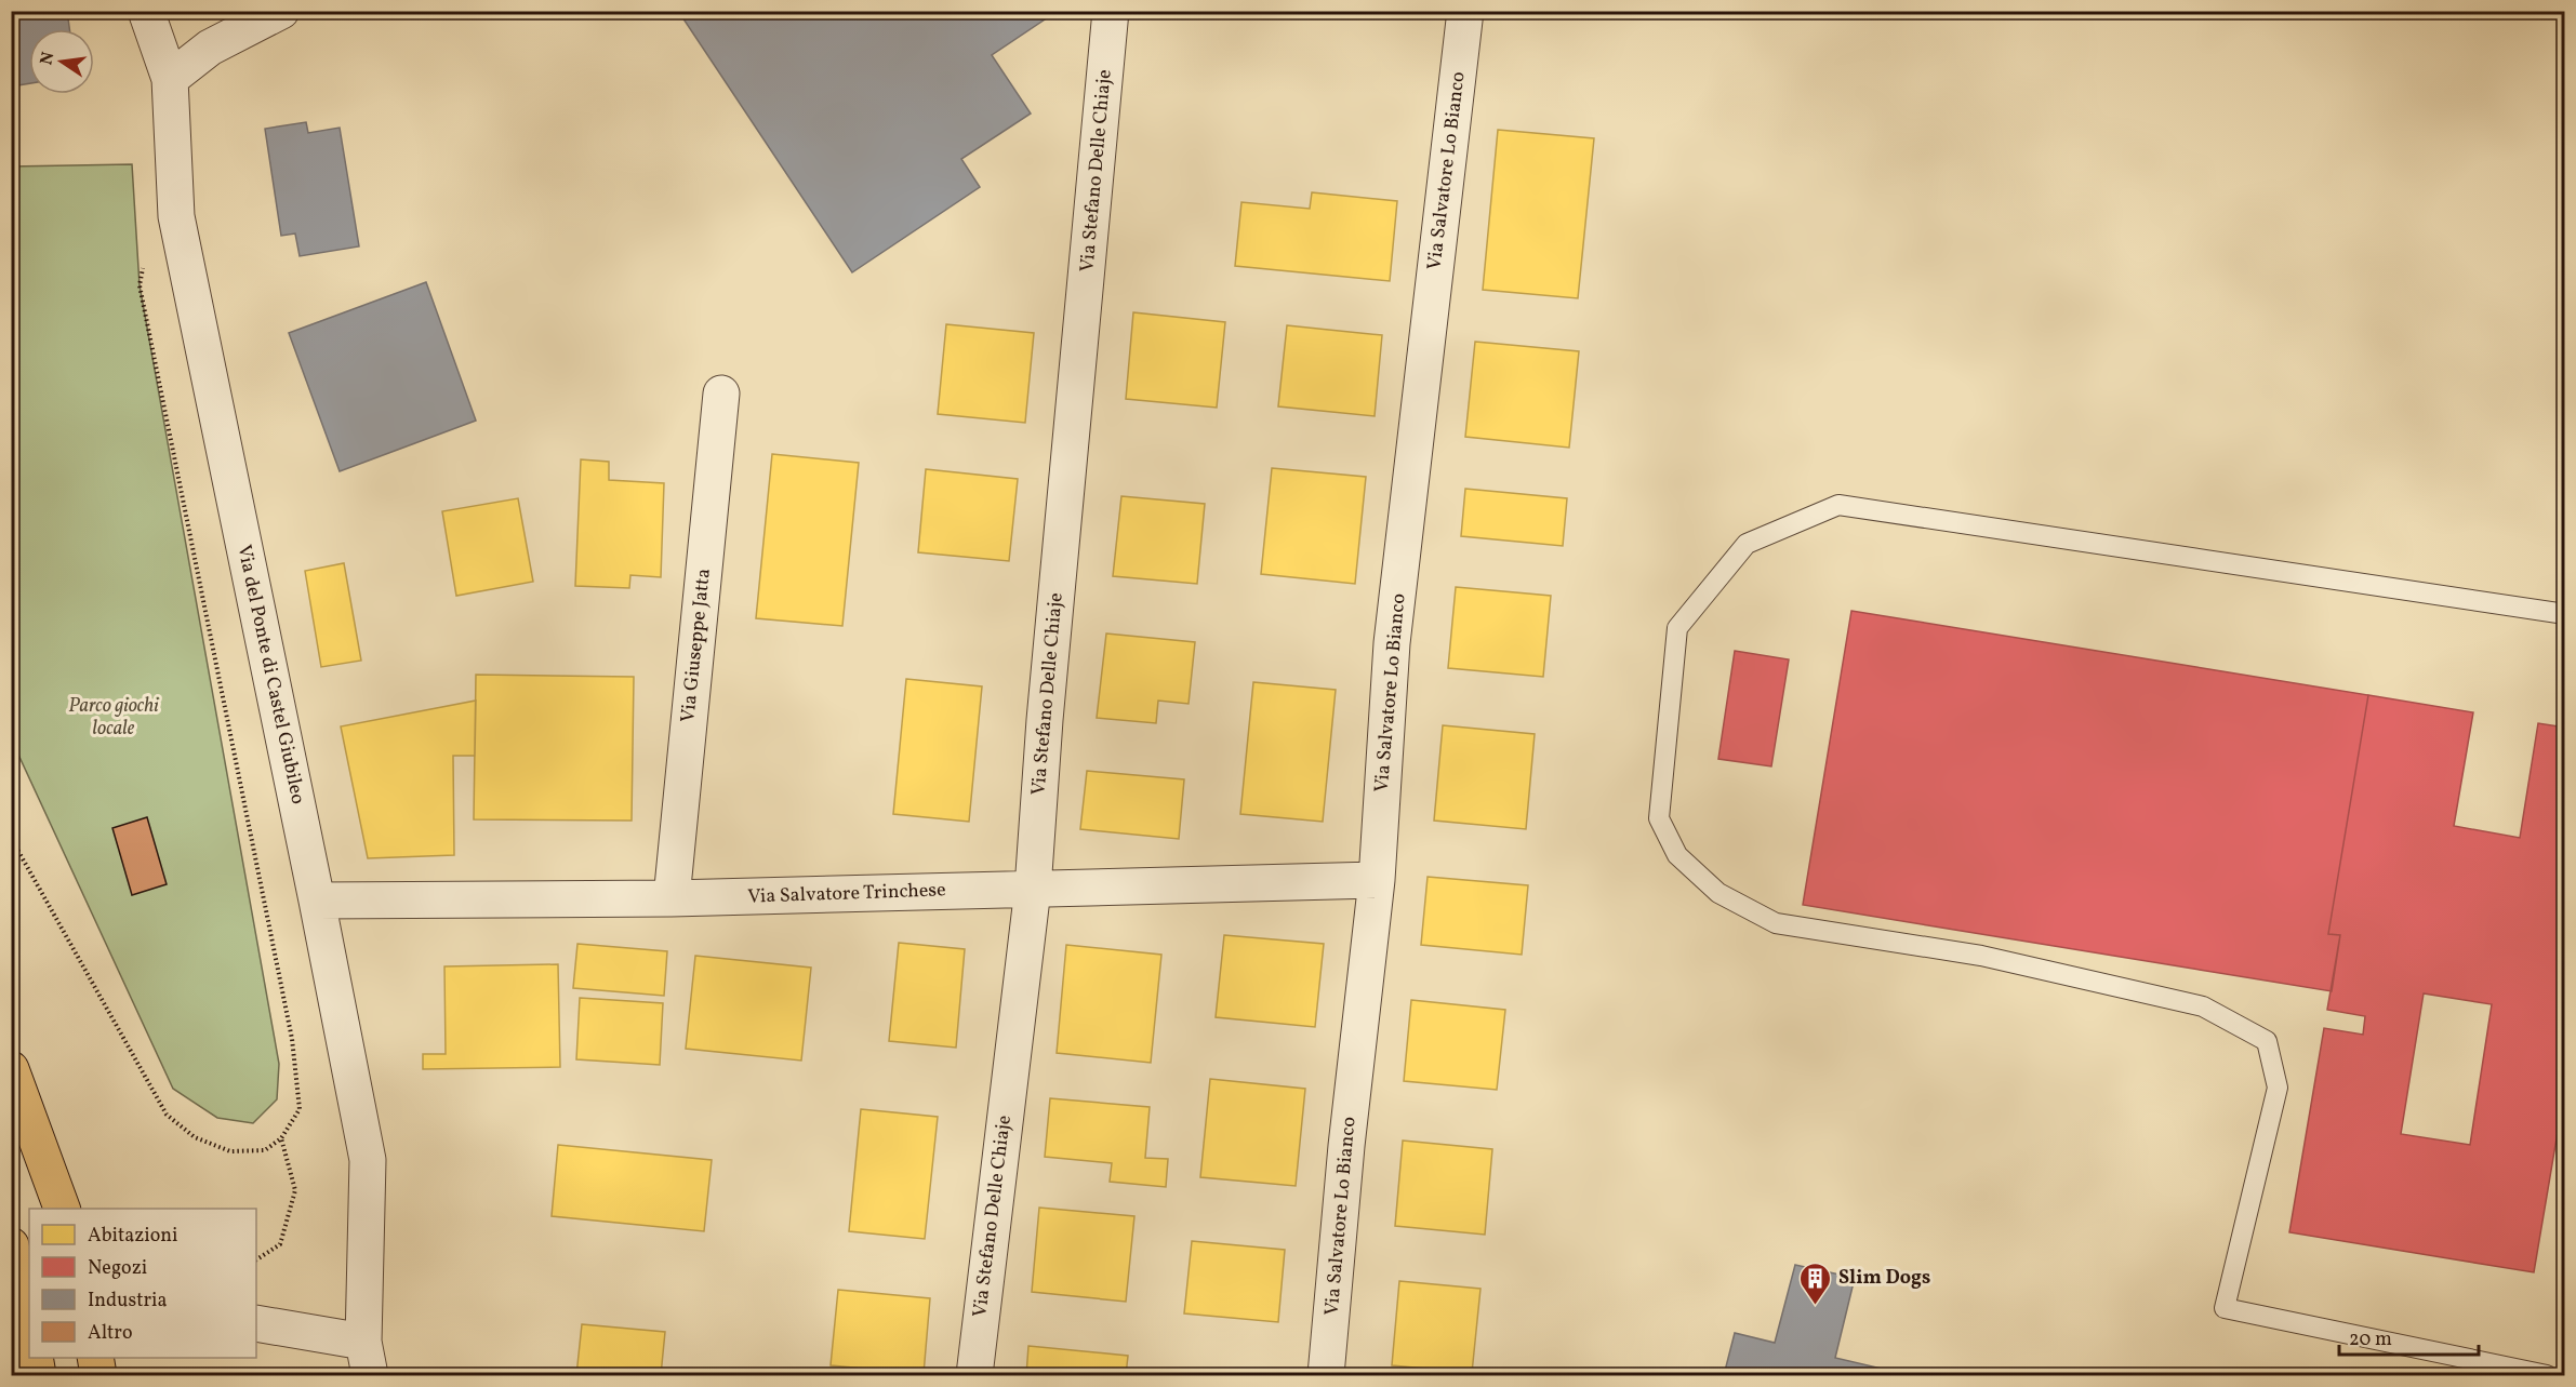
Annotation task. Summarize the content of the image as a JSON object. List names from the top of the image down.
{
  "streets": {
    "street": [
      "Via Stefano Delle Chiaje",
      "Via Salvatore Lo Bianco",
      "Via Giuseppe Jatta",
      "Via del Ponte di Castel Giubileo",
      "Via Salvatore Trinchese"
    ]
  },
  "crossings": [
    ["Via Stefano Delle Chiaje", "Via Salvatore Trinchese"],
    ["Via Salvatore Lo Bianco", "Via Salvatore Trinchese"],
    ["Via Giuseppe Jatta", "Via Salvatore Trinchese"],
    ["Via del Ponte di Castel Giubileo", "Via Salvatore Trinchese"]
  ],
  "parks": ["Parco giochi locale"],
  "places": {
    "building": ["Slim Dogs"]
  },
  "legend": [
    "Abitazioni",
    "Negozi",
    "Industria",
    "Altro"
  ],
  "scale_bar": "20 m",
  "north": "left"
}
